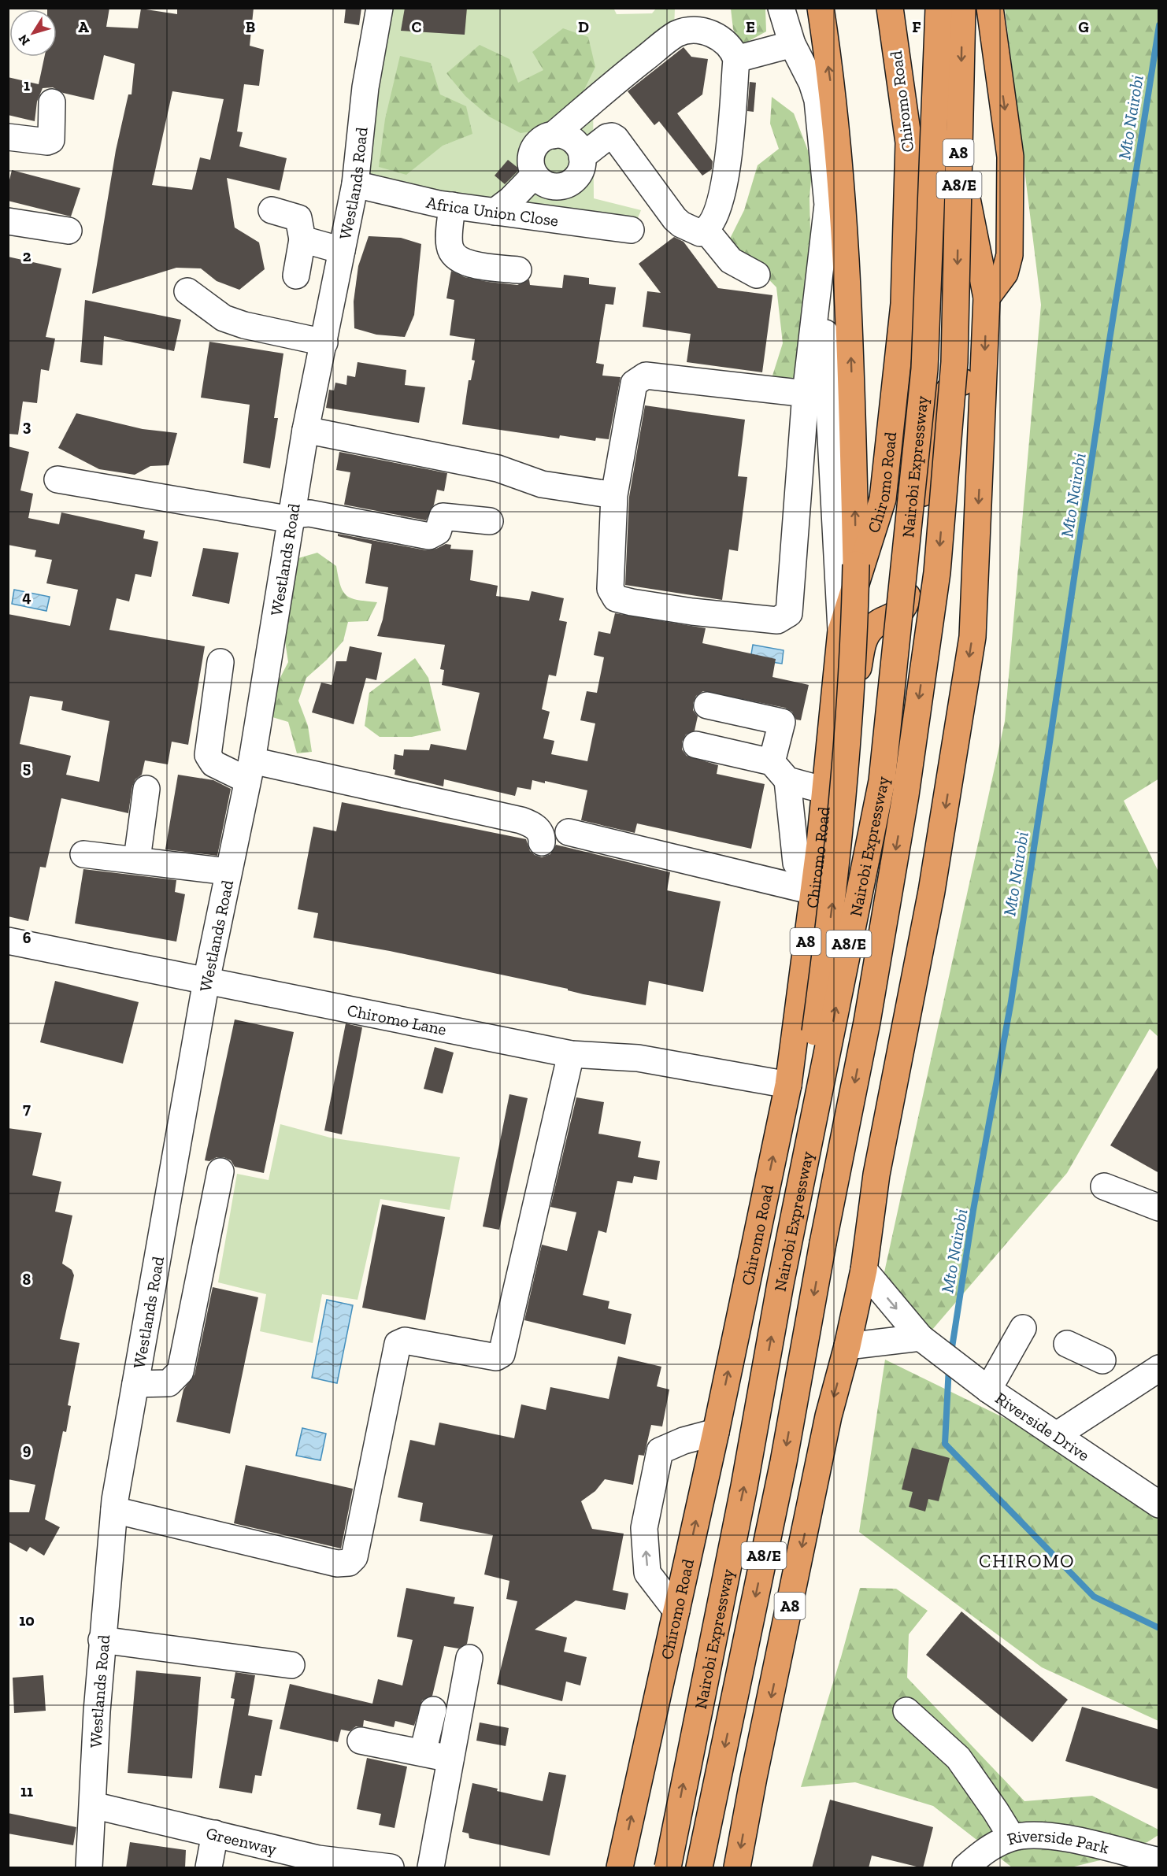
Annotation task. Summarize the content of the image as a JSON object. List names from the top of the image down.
{
  "streets": {
    "highway": [
      "Chiromo Road",
      "A8",
      "A8/E",
      "Nairobi Expressway"
    ],
    "street": [
      "Westlands Road",
      "Africa Union Close",
      "Chiromo Lane",
      "Riverside Drive",
      "Greenway",
      "Riverside Park"
    ]
  },
  "crossings": [
    ["Chiromo Road", "Chiromo Lane"],
    ["A8", "Riverside Drive"],
    ["Westlands Road", "Africa Union Close"],
    ["Westlands Road", "Chiromo Lane"],
    ["Westlands Road", "Greenway"]
  ],
  "districts": ["CHIROMO"],
  "water": ["Mto Nairobi"],
  "north": "bottom left",
  "grid": {
    "columns": [
      "A",
      "B",
      "C",
      "D",
      "E",
      "F",
      "G"
    ],
    "rows": [
      "1",
      "2",
      "3",
      "4",
      "5",
      "6",
      "7",
      "8",
      "9",
      "10",
      "11"
    ]
  }
}
